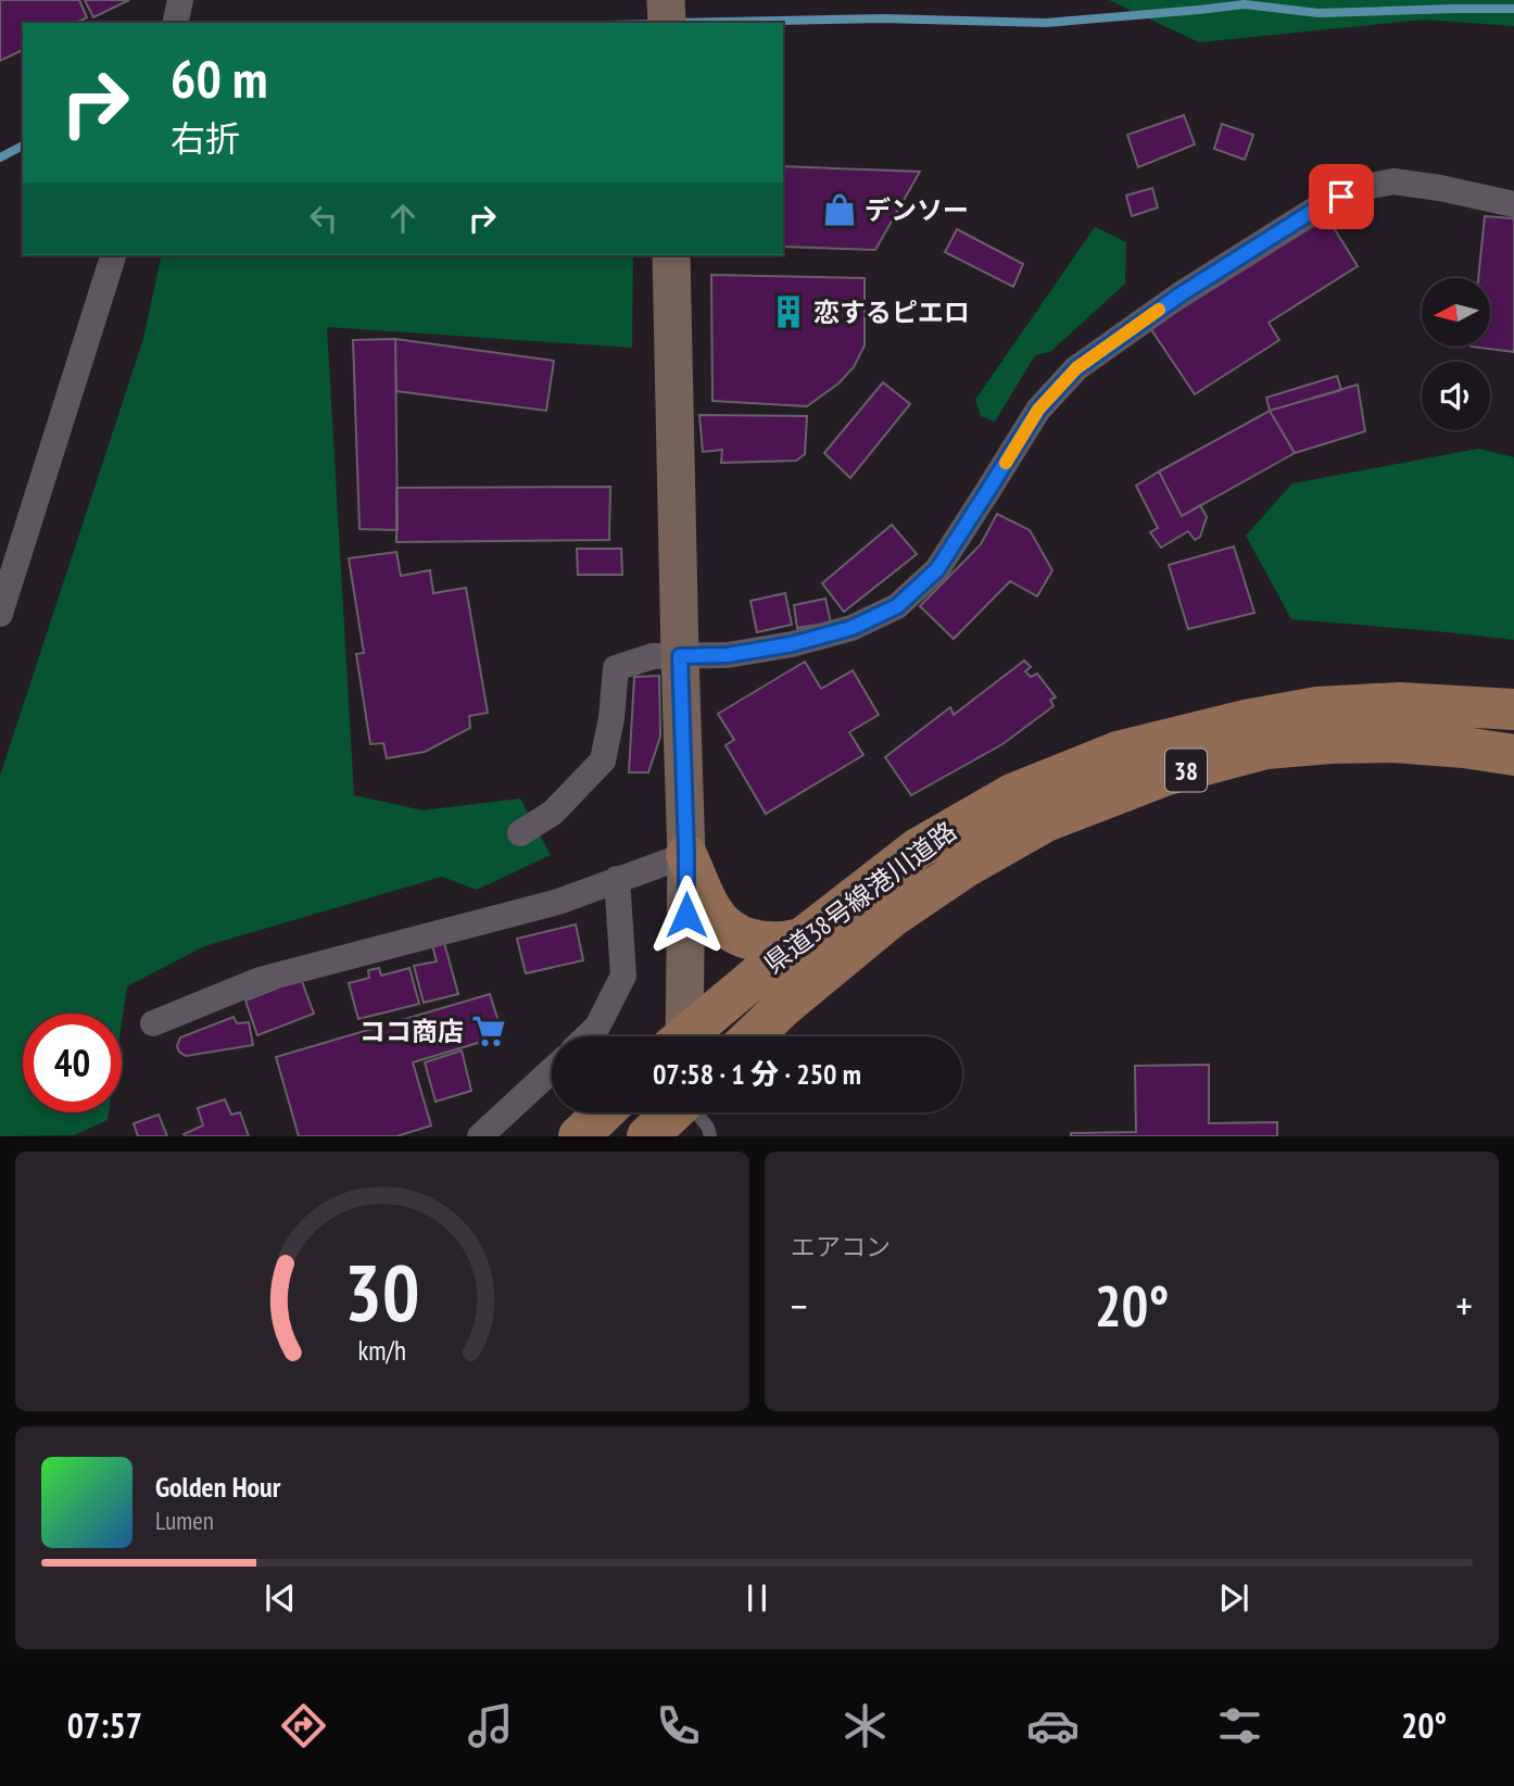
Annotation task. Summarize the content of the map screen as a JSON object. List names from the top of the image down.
{
  "streets": {
    "main road": ["38", "県道38号線港川道路"]
  },
  "places": {
    "shop": ["デンソー"],
    "building": ["恋するピエロ"],
    "supermarket": ["ココ商店"]
  },
  "north": "left",
  "page": {
    "turn": ["60 m", "右折"],
    "limit": "40",
    "trip": "07:58 · 1 分 · 250 m",
    "tile": "エアコン",
    "heat": ["−", "20°", "+"],
    "song": ["Golden Hour", "Lumen"],
    "tabs": ["07:57", "20°"],
    "gauge": ["30", "km/h"]
  }
}
